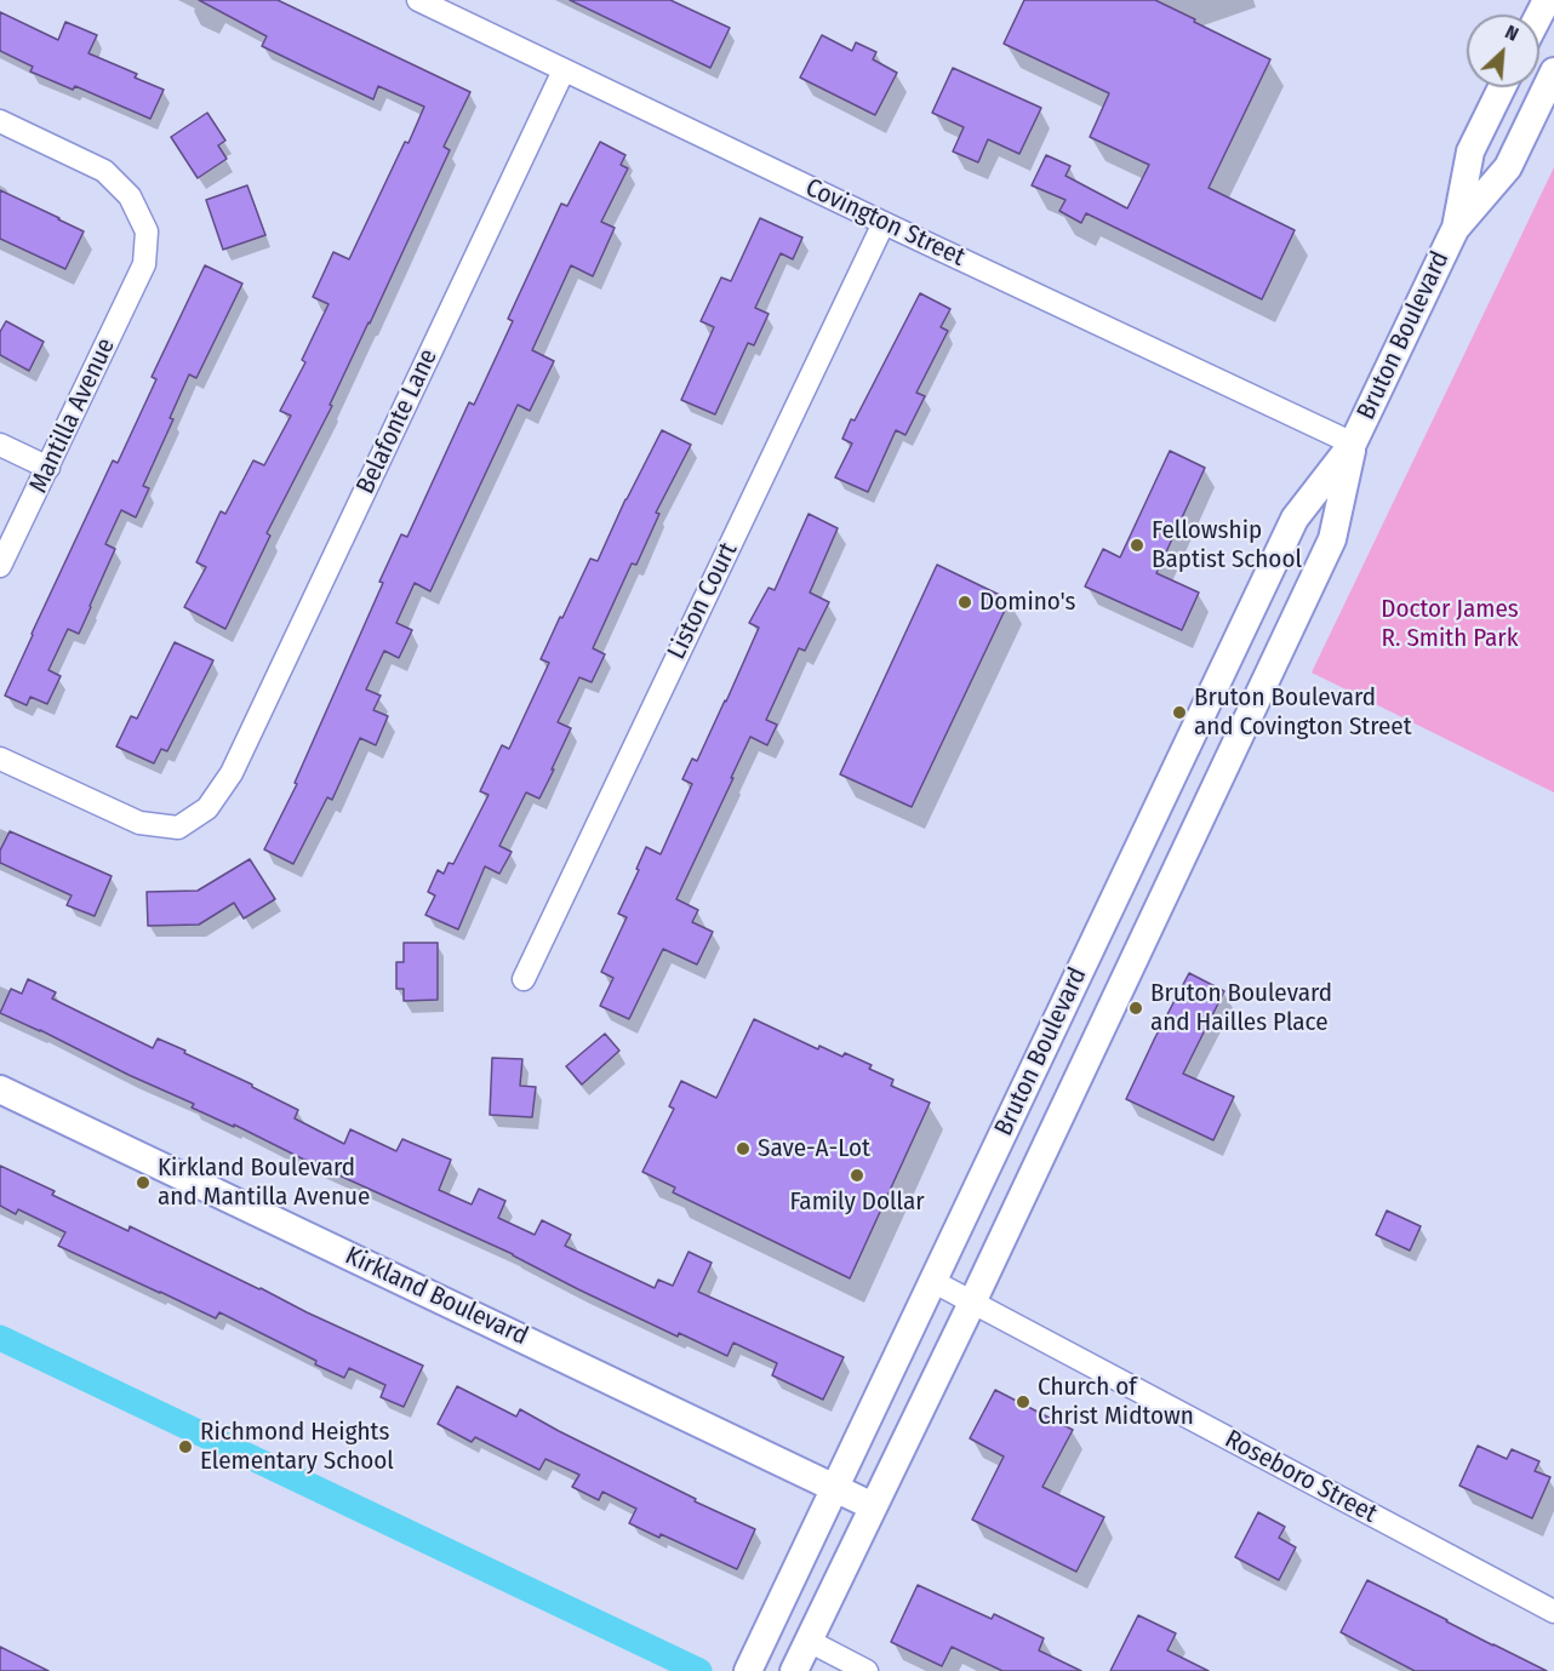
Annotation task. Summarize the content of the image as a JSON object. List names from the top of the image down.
{
  "streets": {
    "street": [
      "Covington Street",
      "Bruton Boulevard",
      "Mantilla Avenue",
      "Belafonte Lane",
      "Liston Court",
      "Kirkland Boulevard",
      "Roseboro Street"
    ]
  },
  "crossings": [
    ["Covington Street", "Bruton Boulevard"],
    ["Covington Street", "Belafonte Lane"],
    ["Covington Street", "Liston Court"],
    ["Bruton Boulevard", "Kirkland Boulevard"],
    ["Bruton Boulevard", "Roseboro Street"]
  ],
  "parks": ["Doctor James R. Smith Park"],
  "places": [
    "Fellowship Baptist School",
    "Domino's",
    "Bruton Boulevard and Covington Street",
    "Bruton Boulevard and Hailles Place",
    "Save-A-Lot",
    "Family Dollar",
    "Kirkland Boulevard and Mantilla Avenue",
    "Church of Christ Midtown",
    "Richmond Heights Elementary School"
  ],
  "north": "top right"
}
